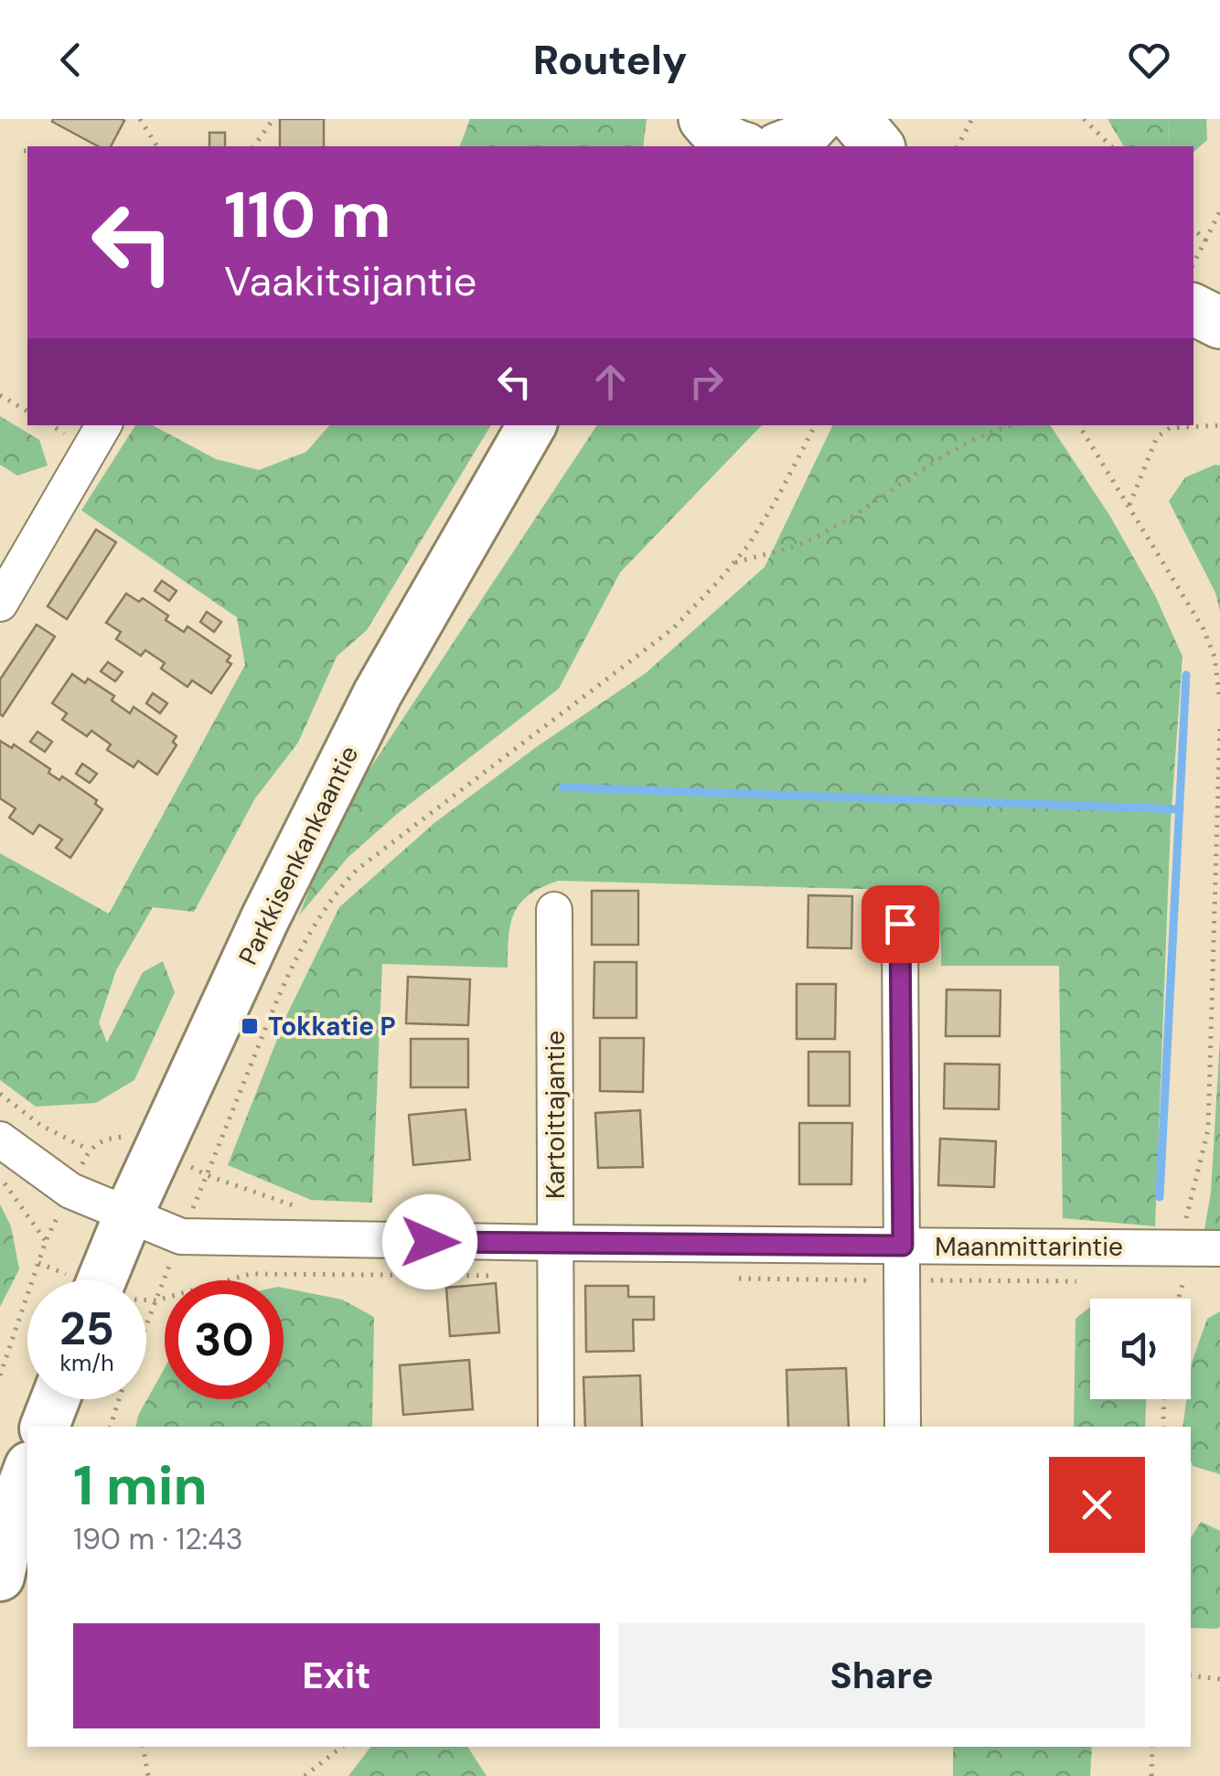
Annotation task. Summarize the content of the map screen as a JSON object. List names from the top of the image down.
{
  "streets": {
    "main road": ["Parkkisenkankaantie"],
    "street": ["Kartoittajantie", "Maanmittarintie"]
  },
  "crossings": [
    ["Parkkisenkankaantie", "Maanmittarintie"],
    ["Kartoittajantie", "Maanmittarintie"]
  ],
  "places": {
    "transit": ["Tokkatie P"]
  },
  "page": {
    "header": "Routely",
    "turn": ["110 m", "Vaakitsijantie"],
    "speed": "25 km/h",
    "limit": "30",
    "heading": ["1 min", "190 m · 12:43"],
    "buttons": ["Exit", "Share"]
  }
}
